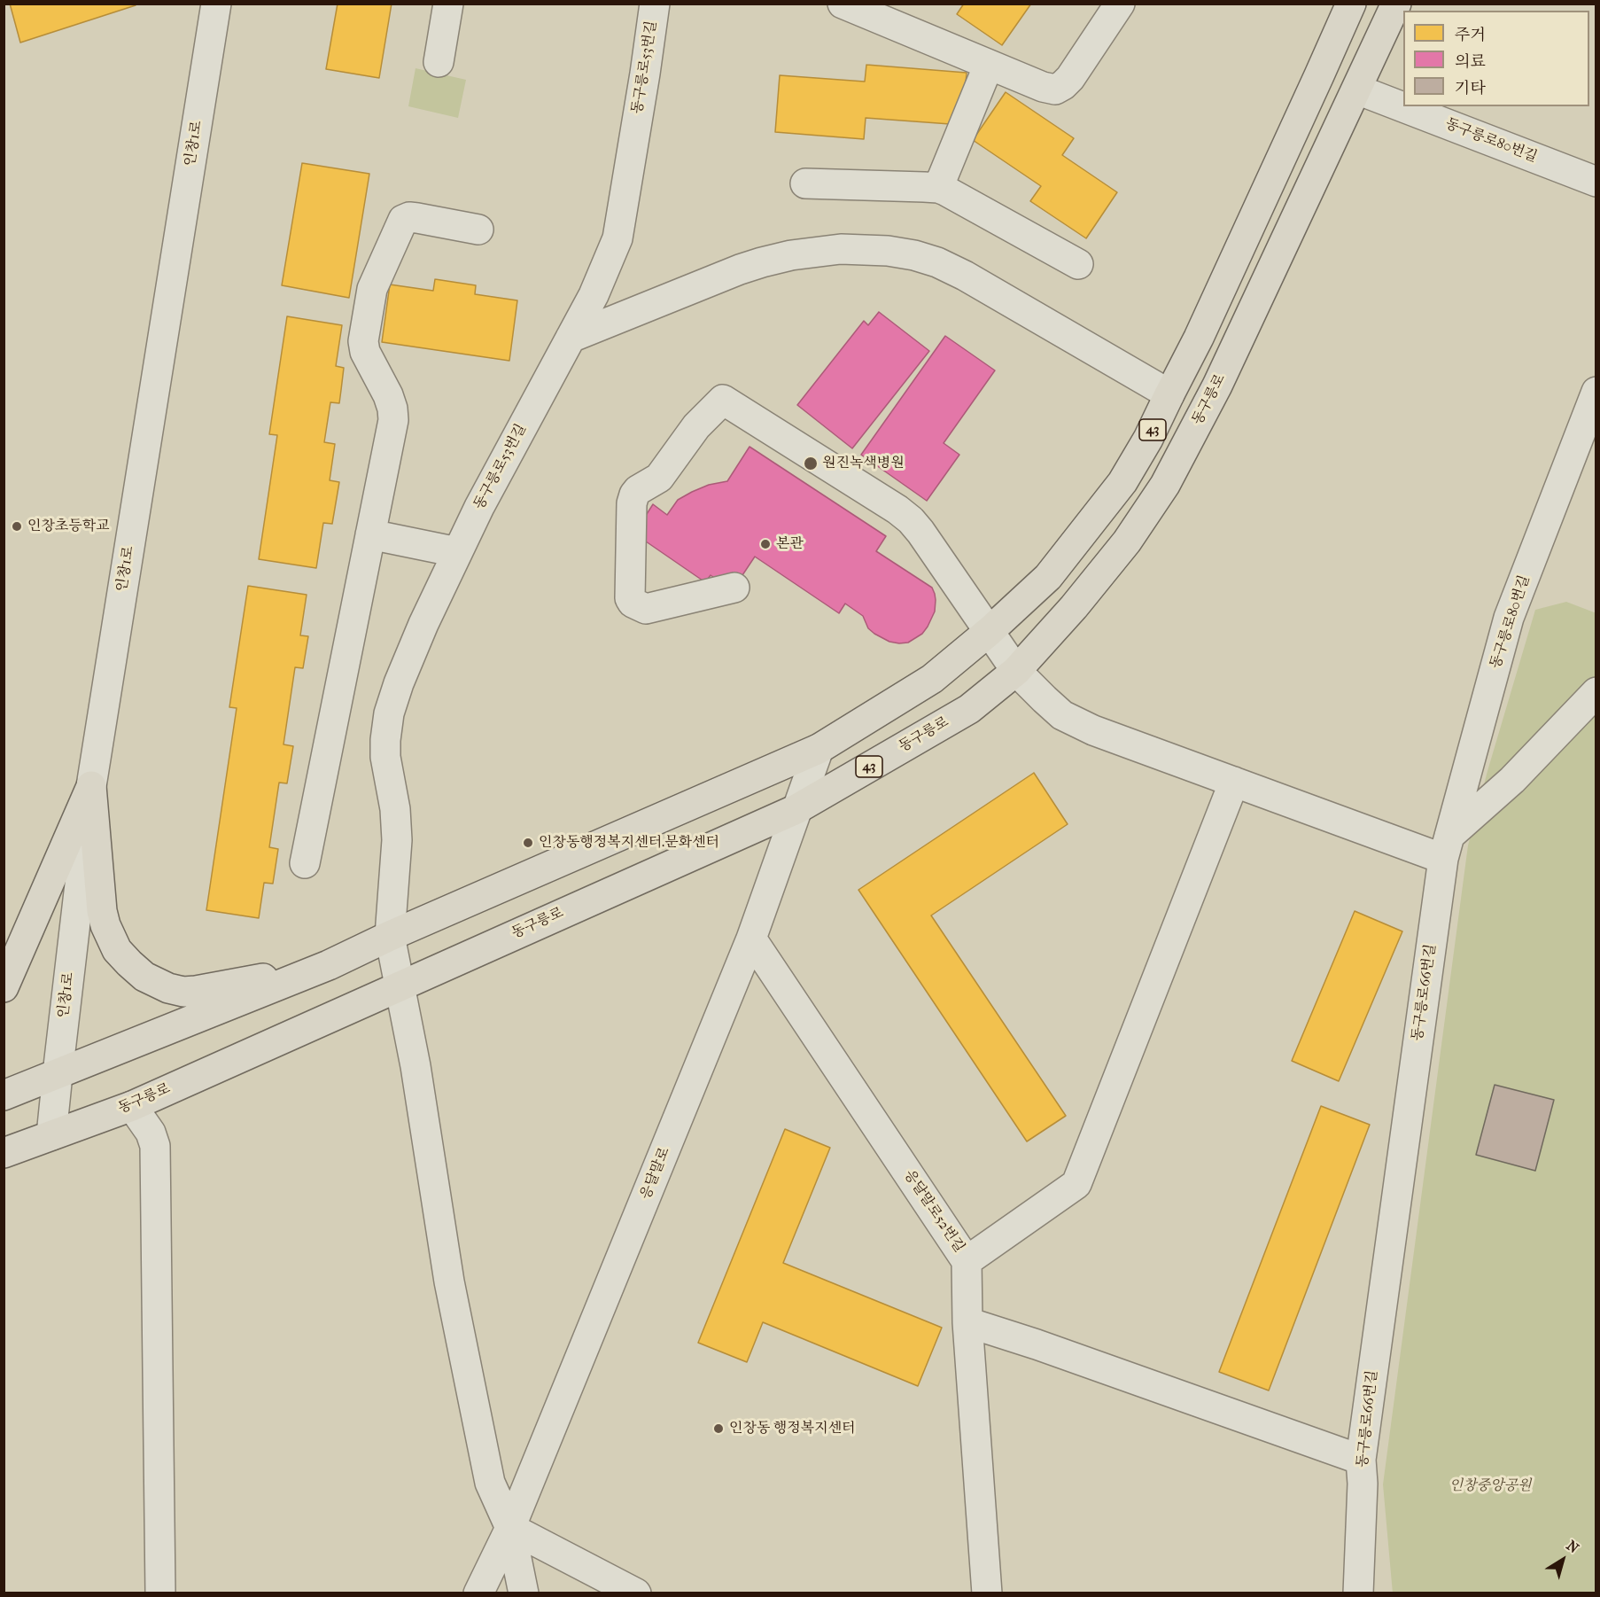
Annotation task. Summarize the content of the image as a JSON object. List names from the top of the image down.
{
  "streets": {
    "main road": ["동구릉로", "43"],
    "street": [
      "동구릉로53번길",
      "동구릉로80번길",
      "인창1로",
      "동구릉로66번길",
      "응달말로",
      "응달말로52번길"
    ]
  },
  "crossings": [
    ["동구릉로53번길", "동구릉로"],
    ["동구릉로53번길", "43"],
    ["동구릉로53번길", "응달말로"],
    ["동구릉로80번길", "동구릉로"],
    ["동구릉로80번길", "동구릉로66번길"],
    ["인창1로", "동구릉로"],
    ["동구릉로", "응달말로"],
    ["43", "응달말로"],
    ["응달말로", "응달말로52번길"]
  ],
  "parks": ["인창중앙공원"],
  "places": [
    "원진녹색병원",
    "인창초등학교",
    "본관",
    "인창동행정복지센터.문화센터",
    "인창동 행정복지센터"
  ],
  "legend": ["주거", "의료", "기타"],
  "north": "top right"
}
